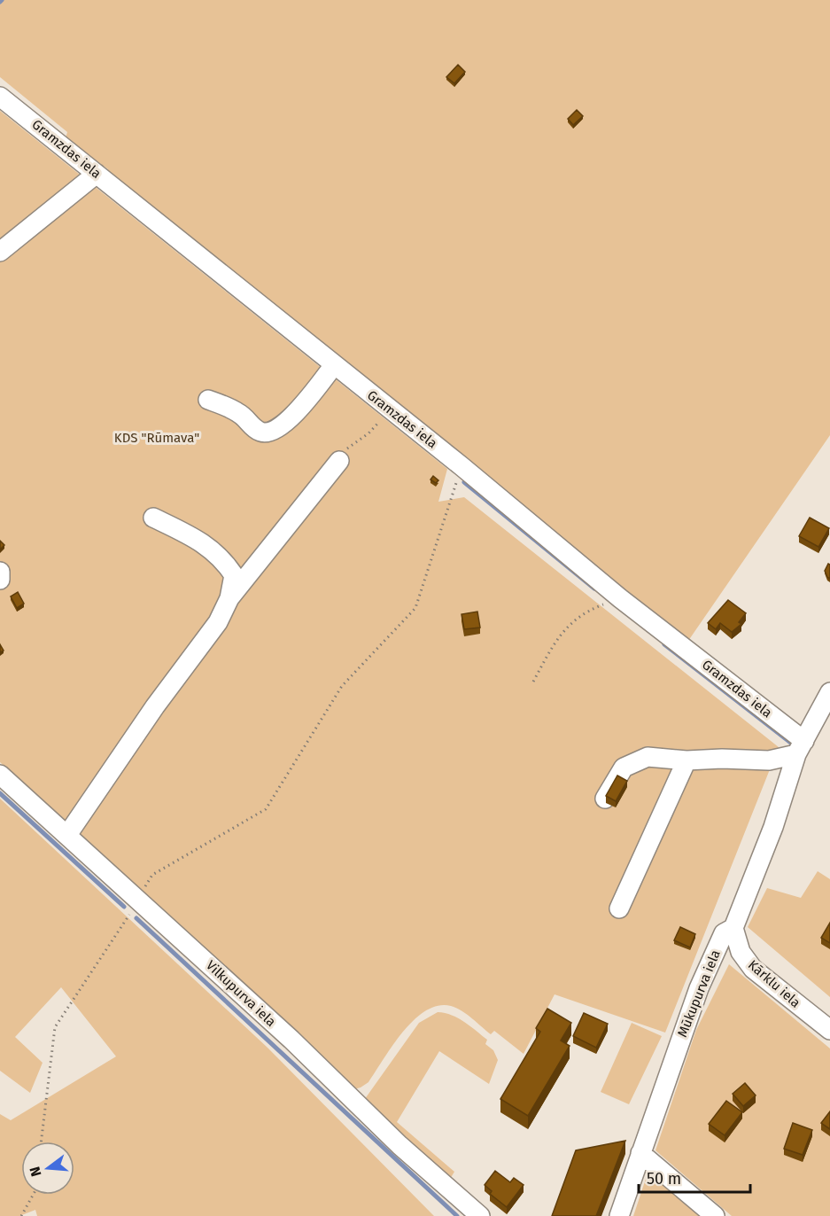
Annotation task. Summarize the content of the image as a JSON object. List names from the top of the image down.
{
  "streets": {
    "street": [
      "Gramzdas iela",
      "Kārklu iela",
      "Vilkupurva iela",
      "Mūkupurva iela"
    ]
  },
  "crossings": [
    ["Gramzdas iela", "Mūkupurva iela"],
    ["Kārklu iela", "Mūkupurva iela"]
  ],
  "parks": ["KDS \"Rūmava\""],
  "scale_bar": "50 m",
  "north": "left"
}
